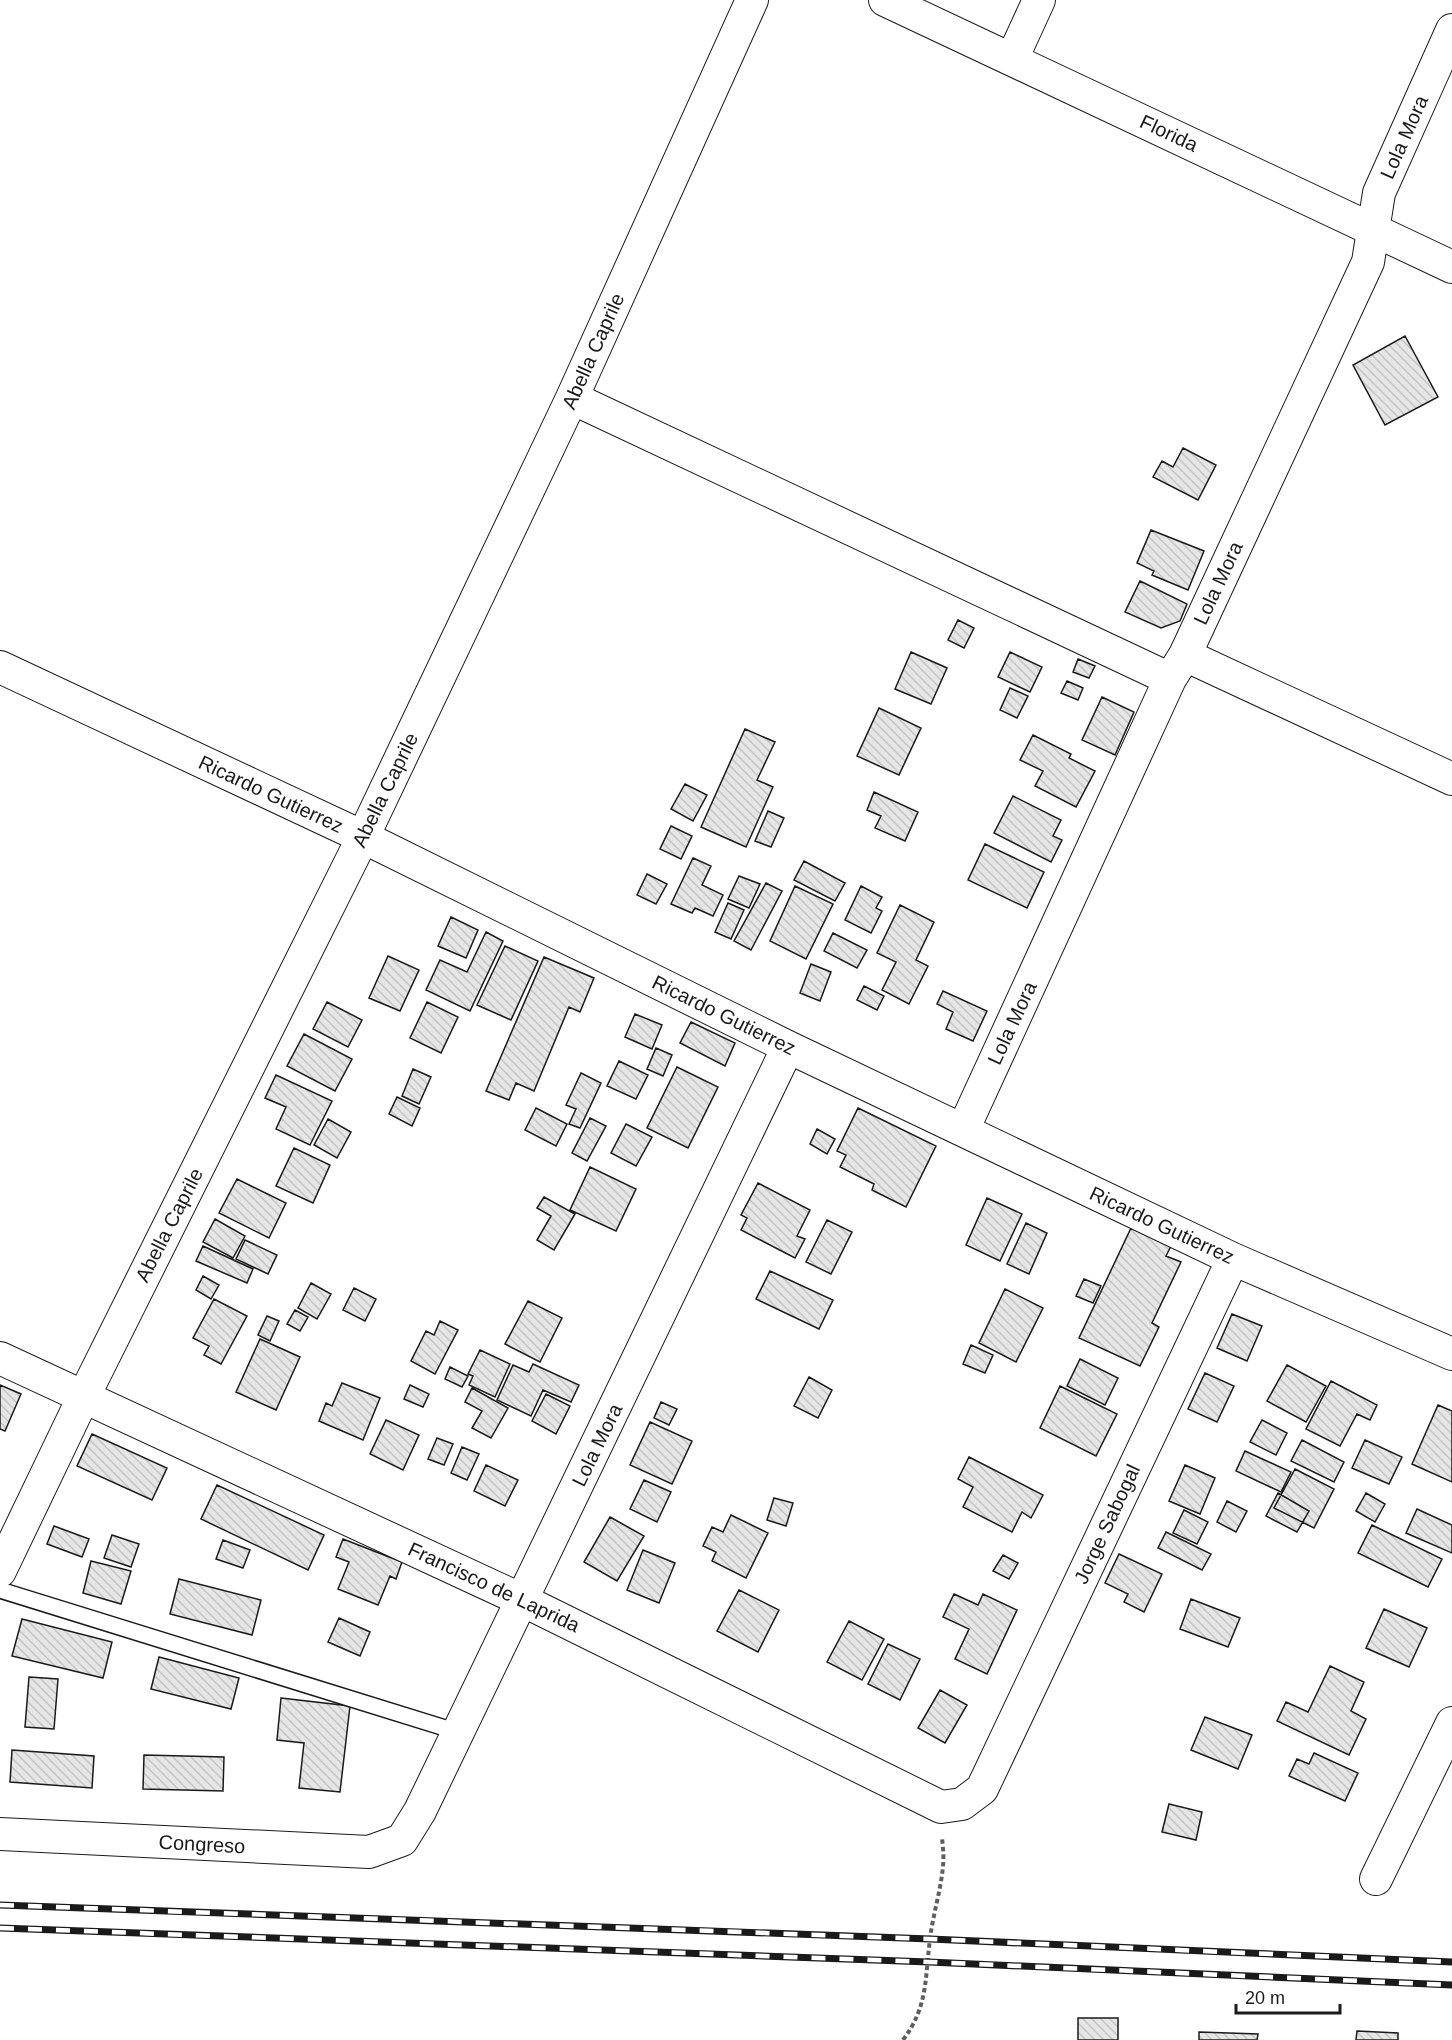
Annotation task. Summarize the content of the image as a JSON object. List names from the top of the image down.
{
  "streets": {
    "street": [
      "Florida",
      "Lola Mora",
      "Abella Caprile",
      "Ricardo Gutierrez",
      "Jorge Sabogal",
      "Francisco de Laprida",
      "Congreso"
    ]
  },
  "crossings": [
    ["Florida", "Lola Mora"],
    ["Lola Mora", "Ricardo Gutierrez"],
    ["Lola Mora", "Francisco de Laprida"],
    ["Lola Mora", "Congreso"],
    ["Abella Caprile", "Ricardo Gutierrez"],
    ["Abella Caprile", "Francisco de Laprida"],
    ["Ricardo Gutierrez", "Jorge Sabogal"],
    ["Jorge Sabogal", "Francisco de Laprida"]
  ],
  "scale_bar": "20 m"
}
